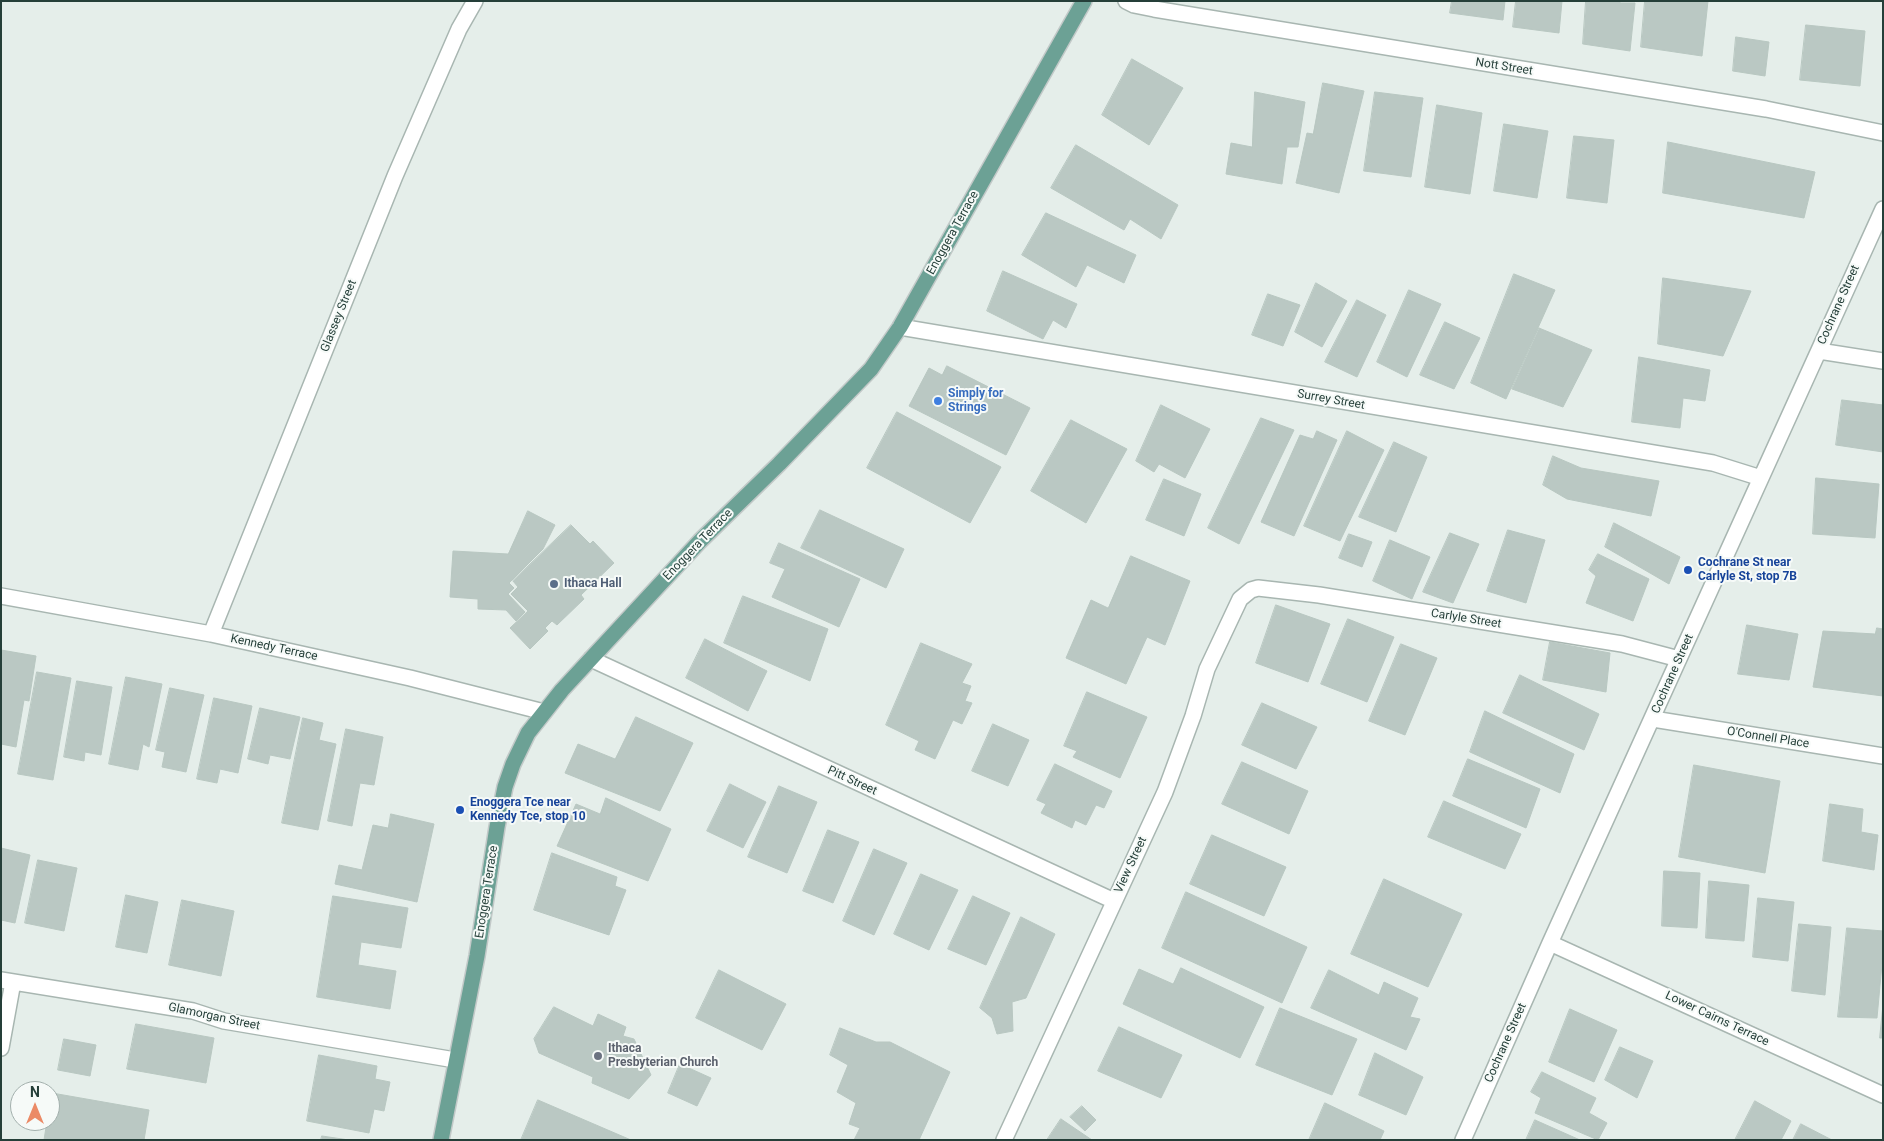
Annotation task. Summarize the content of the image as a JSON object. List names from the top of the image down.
{
  "streets": {
    "main road": ["Enoggera Terrace"],
    "street": [
      "Nott Street",
      "Cochrane Street",
      "Glassey Street",
      "Surrey Street",
      "Carlyle Street",
      "Kennedy Terrace",
      "O'Connell Place",
      "Pitt Street",
      "View Street",
      "Glamorgan Street",
      "Lower Cairns Terrace"
    ]
  },
  "crossings": [
    ["Enoggera Terrace", "Surrey Street"],
    ["Enoggera Terrace", "Kennedy Terrace"],
    ["Enoggera Terrace", "Pitt Street"],
    ["Enoggera Terrace", "Glamorgan Street"],
    ["Cochrane Street", "Surrey Street"],
    ["Cochrane Street", "Carlyle Street"],
    ["Cochrane Street", "O'Connell Place"],
    ["Cochrane Street", "Lower Cairns Terrace"],
    ["Glassey Street", "Kennedy Terrace"],
    ["Carlyle Street", "View Street"],
    ["Pitt Street", "View Street"]
  ],
  "places": [
    "Simply for Strings",
    "Cochrane St near Carlyle St, stop 7B",
    "Ithaca Hall",
    "Enoggera Tce near Kennedy Tce, stop 10",
    "Ithaca Presbyterian Church"
  ],
  "north": "top"
}
